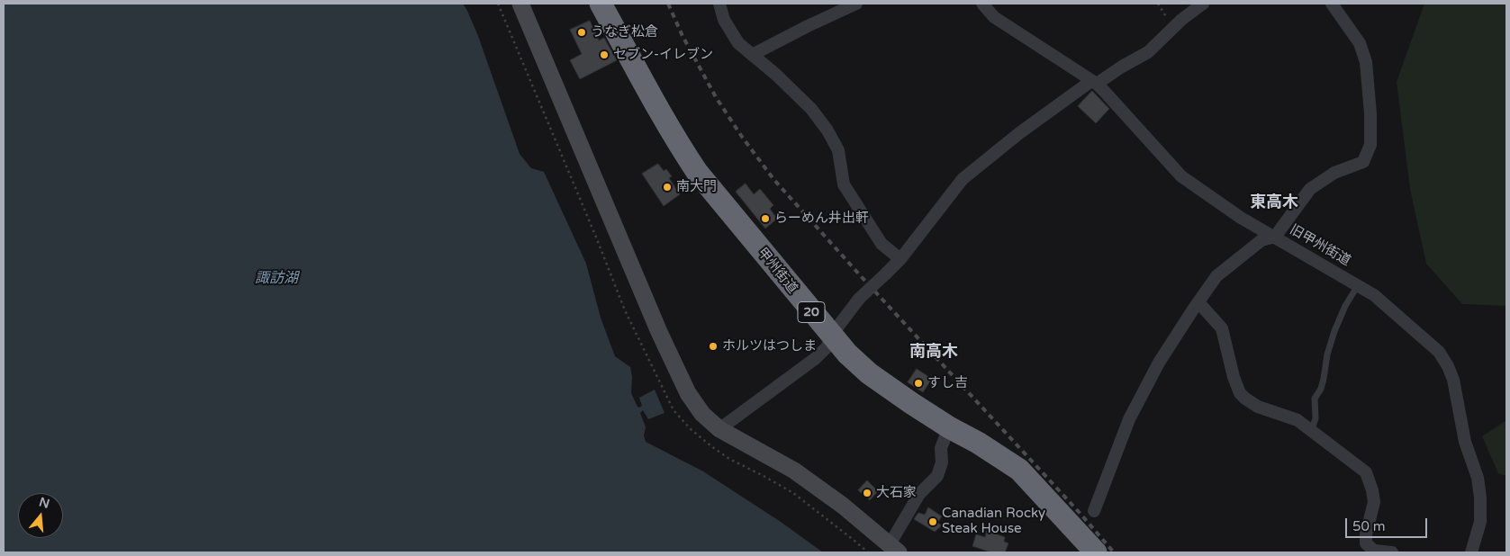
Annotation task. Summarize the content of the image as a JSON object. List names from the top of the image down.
{
  "streets": {
    "highway": ["甲州街道", "20"],
    "street": ["旧甲州街道"]
  },
  "districts": ["東高木", "南高木"],
  "water": ["諏訪湖"],
  "places": [
    "うなぎ松倉",
    "セブン-イレブン",
    "南大門",
    "らーめん井出軒",
    "ホルツはつしま",
    "すし吉",
    "大石家",
    "Canadian Rocky Steak House"
  ],
  "scale_bar": "50 m",
  "north": "top"
}
